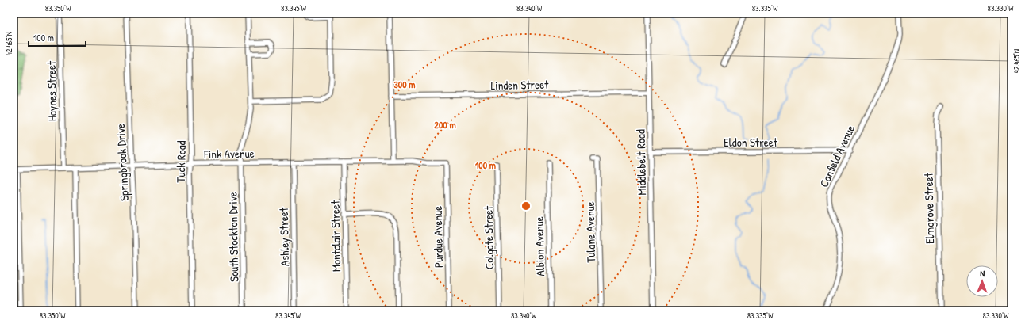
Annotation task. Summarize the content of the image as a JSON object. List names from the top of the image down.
{
  "streets": {
    "street": [
      "Linden Street",
      "Haynes Street",
      "Eldon Street",
      "Fink Avenue",
      "Canfield Avenue",
      "Tuck Road",
      "Springbrook Drive",
      "Middlebelt Road",
      "Elmgrove Street",
      "Tulane Avenue",
      "Montclair Street",
      "South Stockton Drive",
      "Ashley Street",
      "Purdue Avenue",
      "Colgate Street",
      "Albion Avenue"
    ]
  },
  "crossings": [
    ["Linden Street", "Middlebelt Road"],
    ["Haynes Street", "Fink Avenue"],
    ["Eldon Street", "Canfield Avenue"],
    ["Eldon Street", "Middlebelt Road"],
    ["Fink Avenue", "Tuck Road"],
    ["Fink Avenue", "Springbrook Drive"],
    ["Fink Avenue", "Montclair Street"],
    ["Fink Avenue", "South Stockton Drive"],
    ["Fink Avenue", "Ashley Street"],
    ["Fink Avenue", "Purdue Avenue"]
  ],
  "scale_bar": "100 m",
  "north": "top",
  "coordinates": [
    "83.350°W",
    "83.345°W",
    "83.340°W",
    "83.335°W",
    "83.330°W",
    "42.465°N"
  ],
  "rings": ["300 m", "200 m", "100 m"]
}
